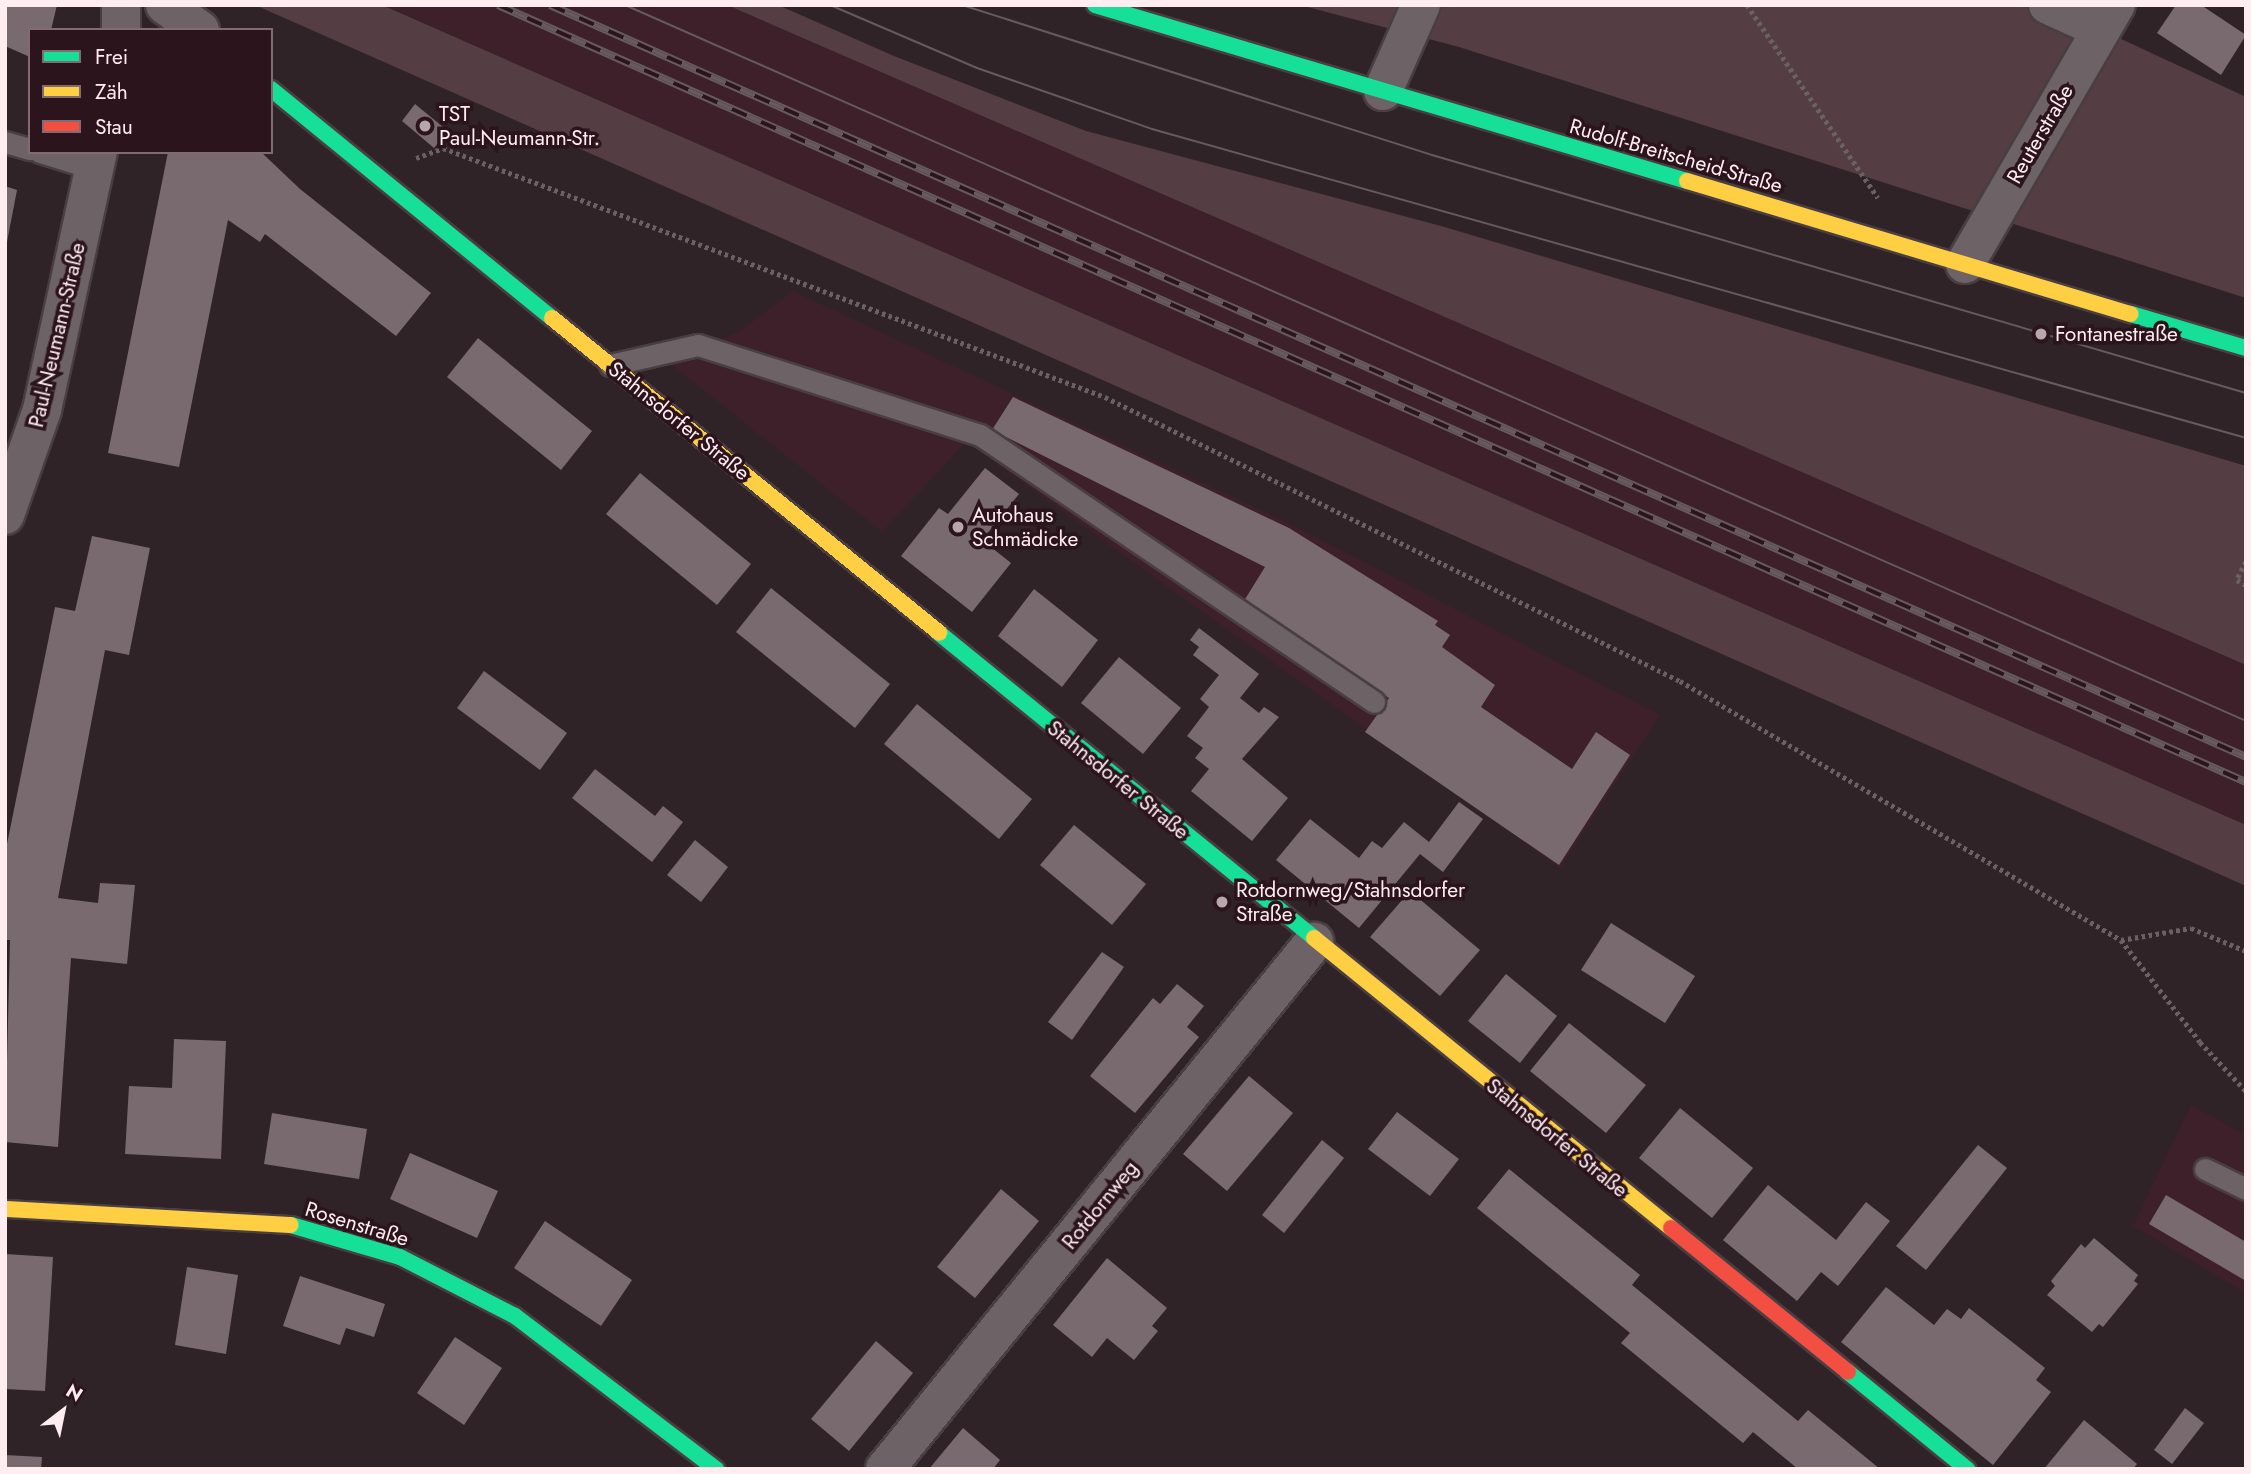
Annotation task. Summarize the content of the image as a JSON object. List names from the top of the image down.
{
  "streets": {
    "street": [
      "Reuterstraße",
      "Rudolf-Breitscheid-Straße",
      "Paul-Neumann-Straße",
      "Stahnsdorfer Straße",
      "Rotdornweg",
      "Rosenstraße"
    ]
  },
  "crossings": [
    ["Reuterstraße", "Rudolf-Breitscheid-Straße"],
    ["Stahnsdorfer Straße", "Rotdornweg"]
  ],
  "places": [
    "TST Paul-Neumann-Str.",
    "Fontanestraße",
    "Autohaus Schmädicke",
    "Rotdornweg/Stahnsdorfer Straße"
  ],
  "legend": ["Frei", "Zäh", "Stau"],
  "north": "top right"
}
